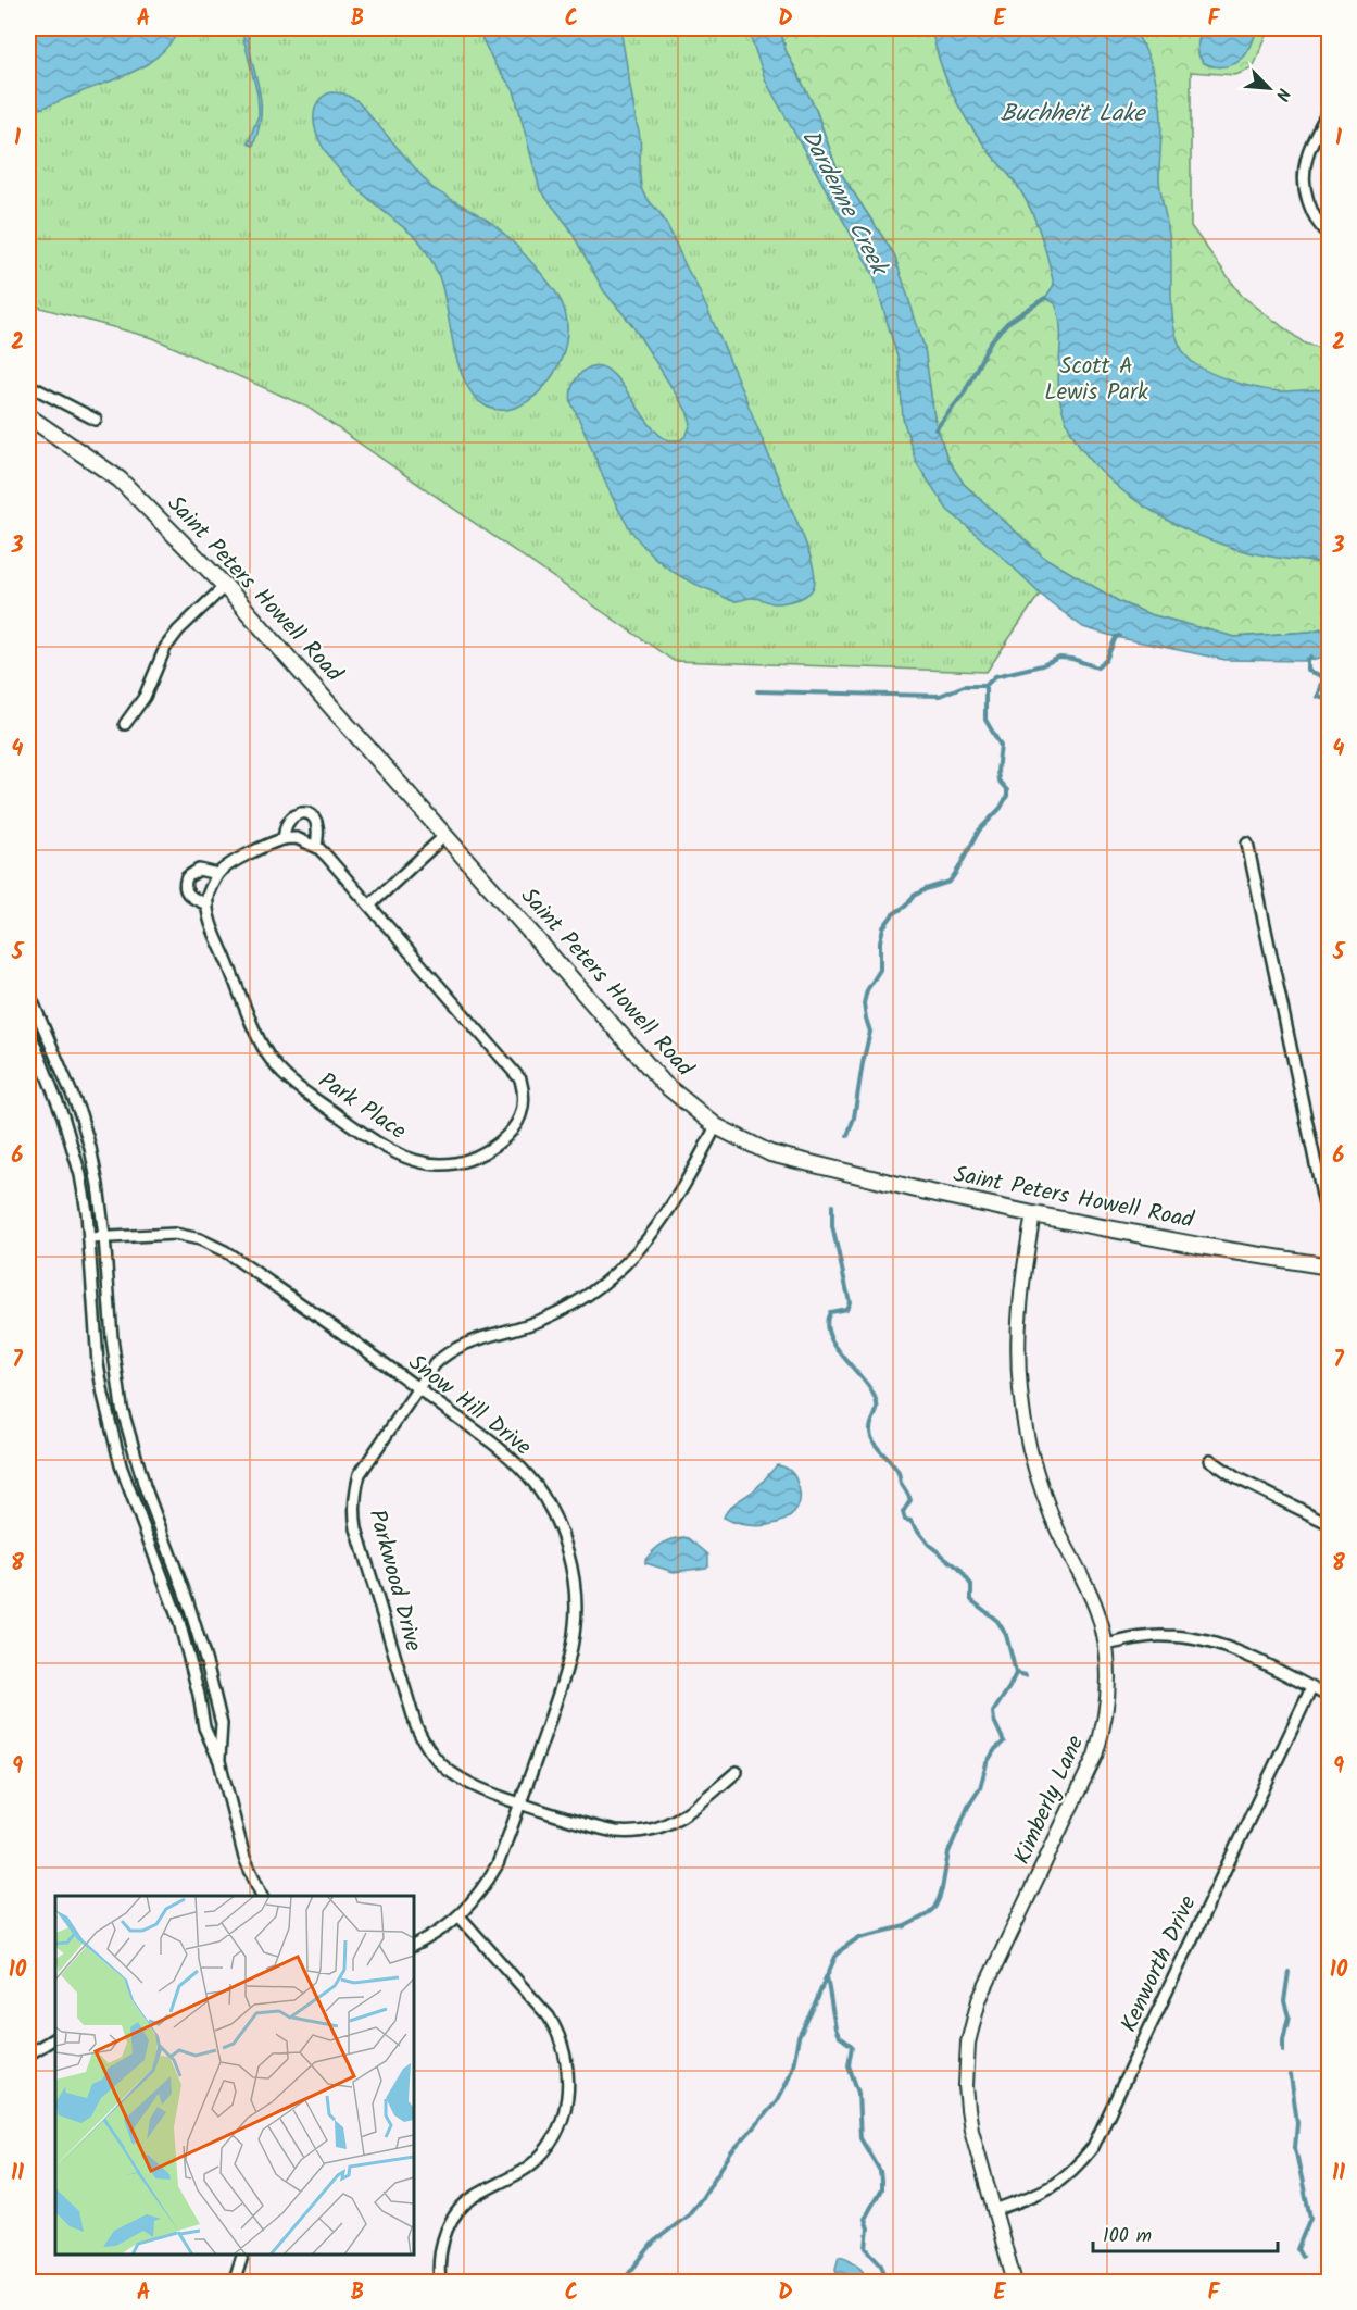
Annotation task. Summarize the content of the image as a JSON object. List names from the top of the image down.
{
  "streets": {
    "main road": ["Saint Peters Howell Road"],
    "street": [
      "Park Place",
      "Snow Hill Drive",
      "Parkwood Drive",
      "Kimberly Lane",
      "Kenworth Drive"
    ]
  },
  "crossings": [
    ["Saint Peters Howell Road", "Parkwood Drive"],
    ["Saint Peters Howell Road", "Kimberly Lane"],
    ["Snow Hill Drive", "Parkwood Drive"],
    ["Kimberly Lane", "Kenworth Drive"]
  ],
  "water": ["Buchheit Lake", "Dardenne Creek"],
  "parks": ["Scott A Lewis Park"],
  "scale_bar": "100 m",
  "north": "bottom right",
  "grid": {
    "columns": [
      "A",
      "B",
      "C",
      "D",
      "E",
      "F"
    ],
    "rows": [
      "1",
      "2",
      "3",
      "4",
      "5",
      "6",
      "7",
      "8",
      "9",
      "10",
      "11"
    ]
  }
}
